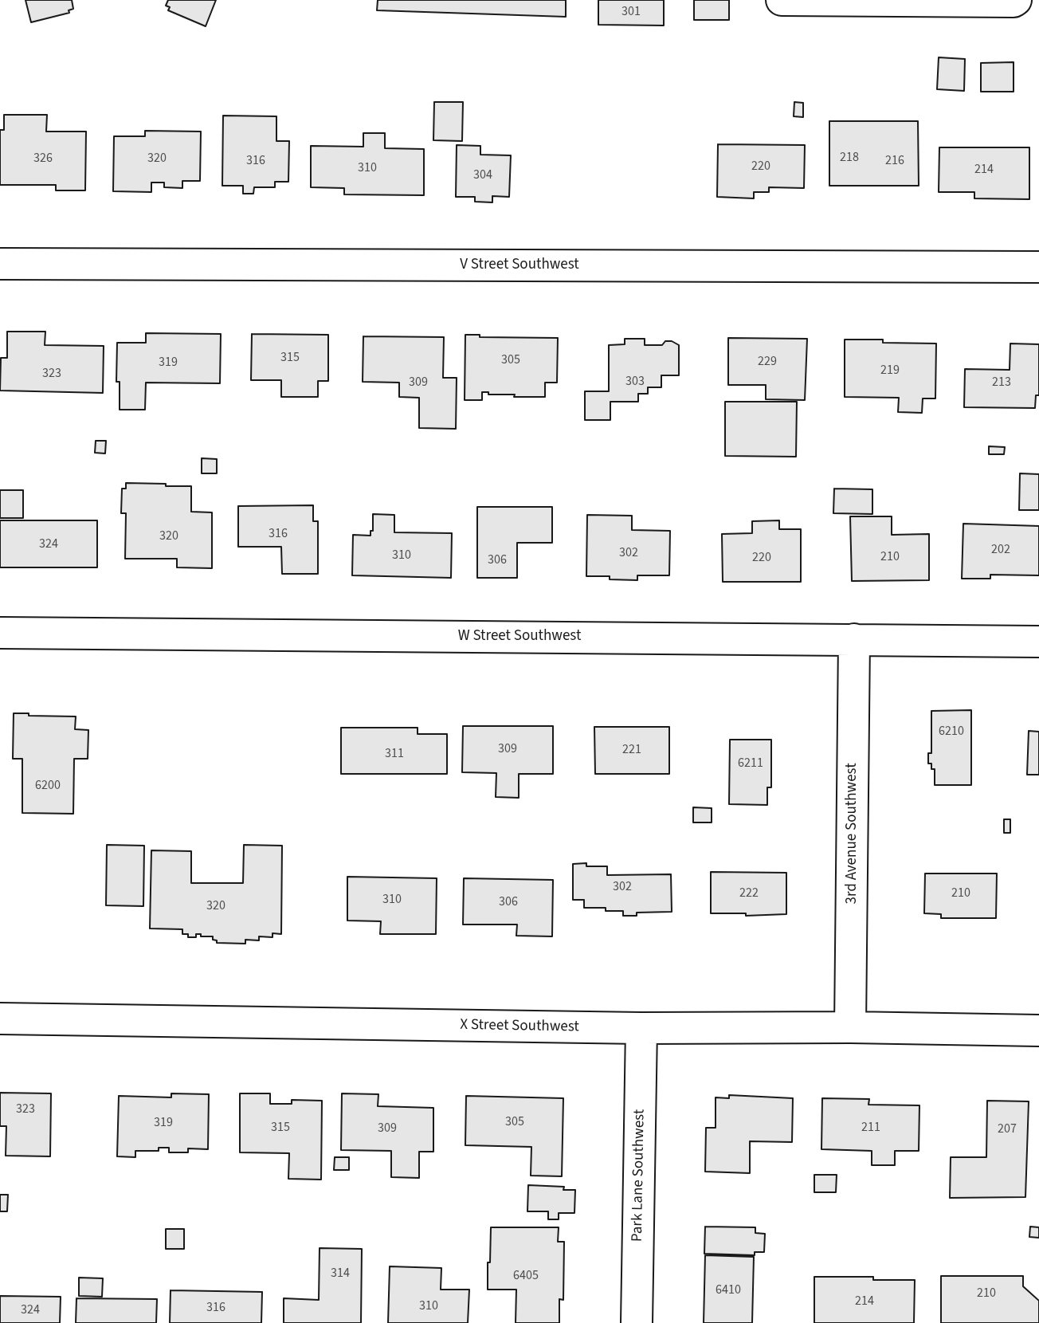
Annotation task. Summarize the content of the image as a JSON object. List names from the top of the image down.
{
  "streets": {
    "street": [
      "V Street Southwest",
      "W Street Southwest",
      "3rd Avenue Southwest",
      "X Street Southwest",
      "Park Lane Southwest"
    ]
  },
  "crossings": [
    ["W Street Southwest", "3rd Avenue Southwest"],
    ["3rd Avenue Southwest", "X Street Southwest"],
    ["X Street Southwest", "Park Lane Southwest"]
  ],
  "house_numbers": [
    "301",
    "218",
    "326",
    "320",
    "316",
    "216",
    "220",
    "310",
    "214",
    "304",
    "315",
    "305",
    "229",
    "319",
    "219",
    "323",
    "303",
    "309",
    "213",
    "316",
    "320",
    "324",
    "202",
    "302",
    "310",
    "210",
    "220",
    "306",
    "6210",
    "309",
    "221",
    "311",
    "6211",
    "6200",
    "302",
    "222",
    "210",
    "310",
    "306",
    "320",
    "323",
    "305",
    "319",
    "315",
    "211",
    "309",
    "207",
    "314",
    "6405",
    "6410",
    "210",
    "214",
    "310",
    "316",
    "324"
  ]
}
